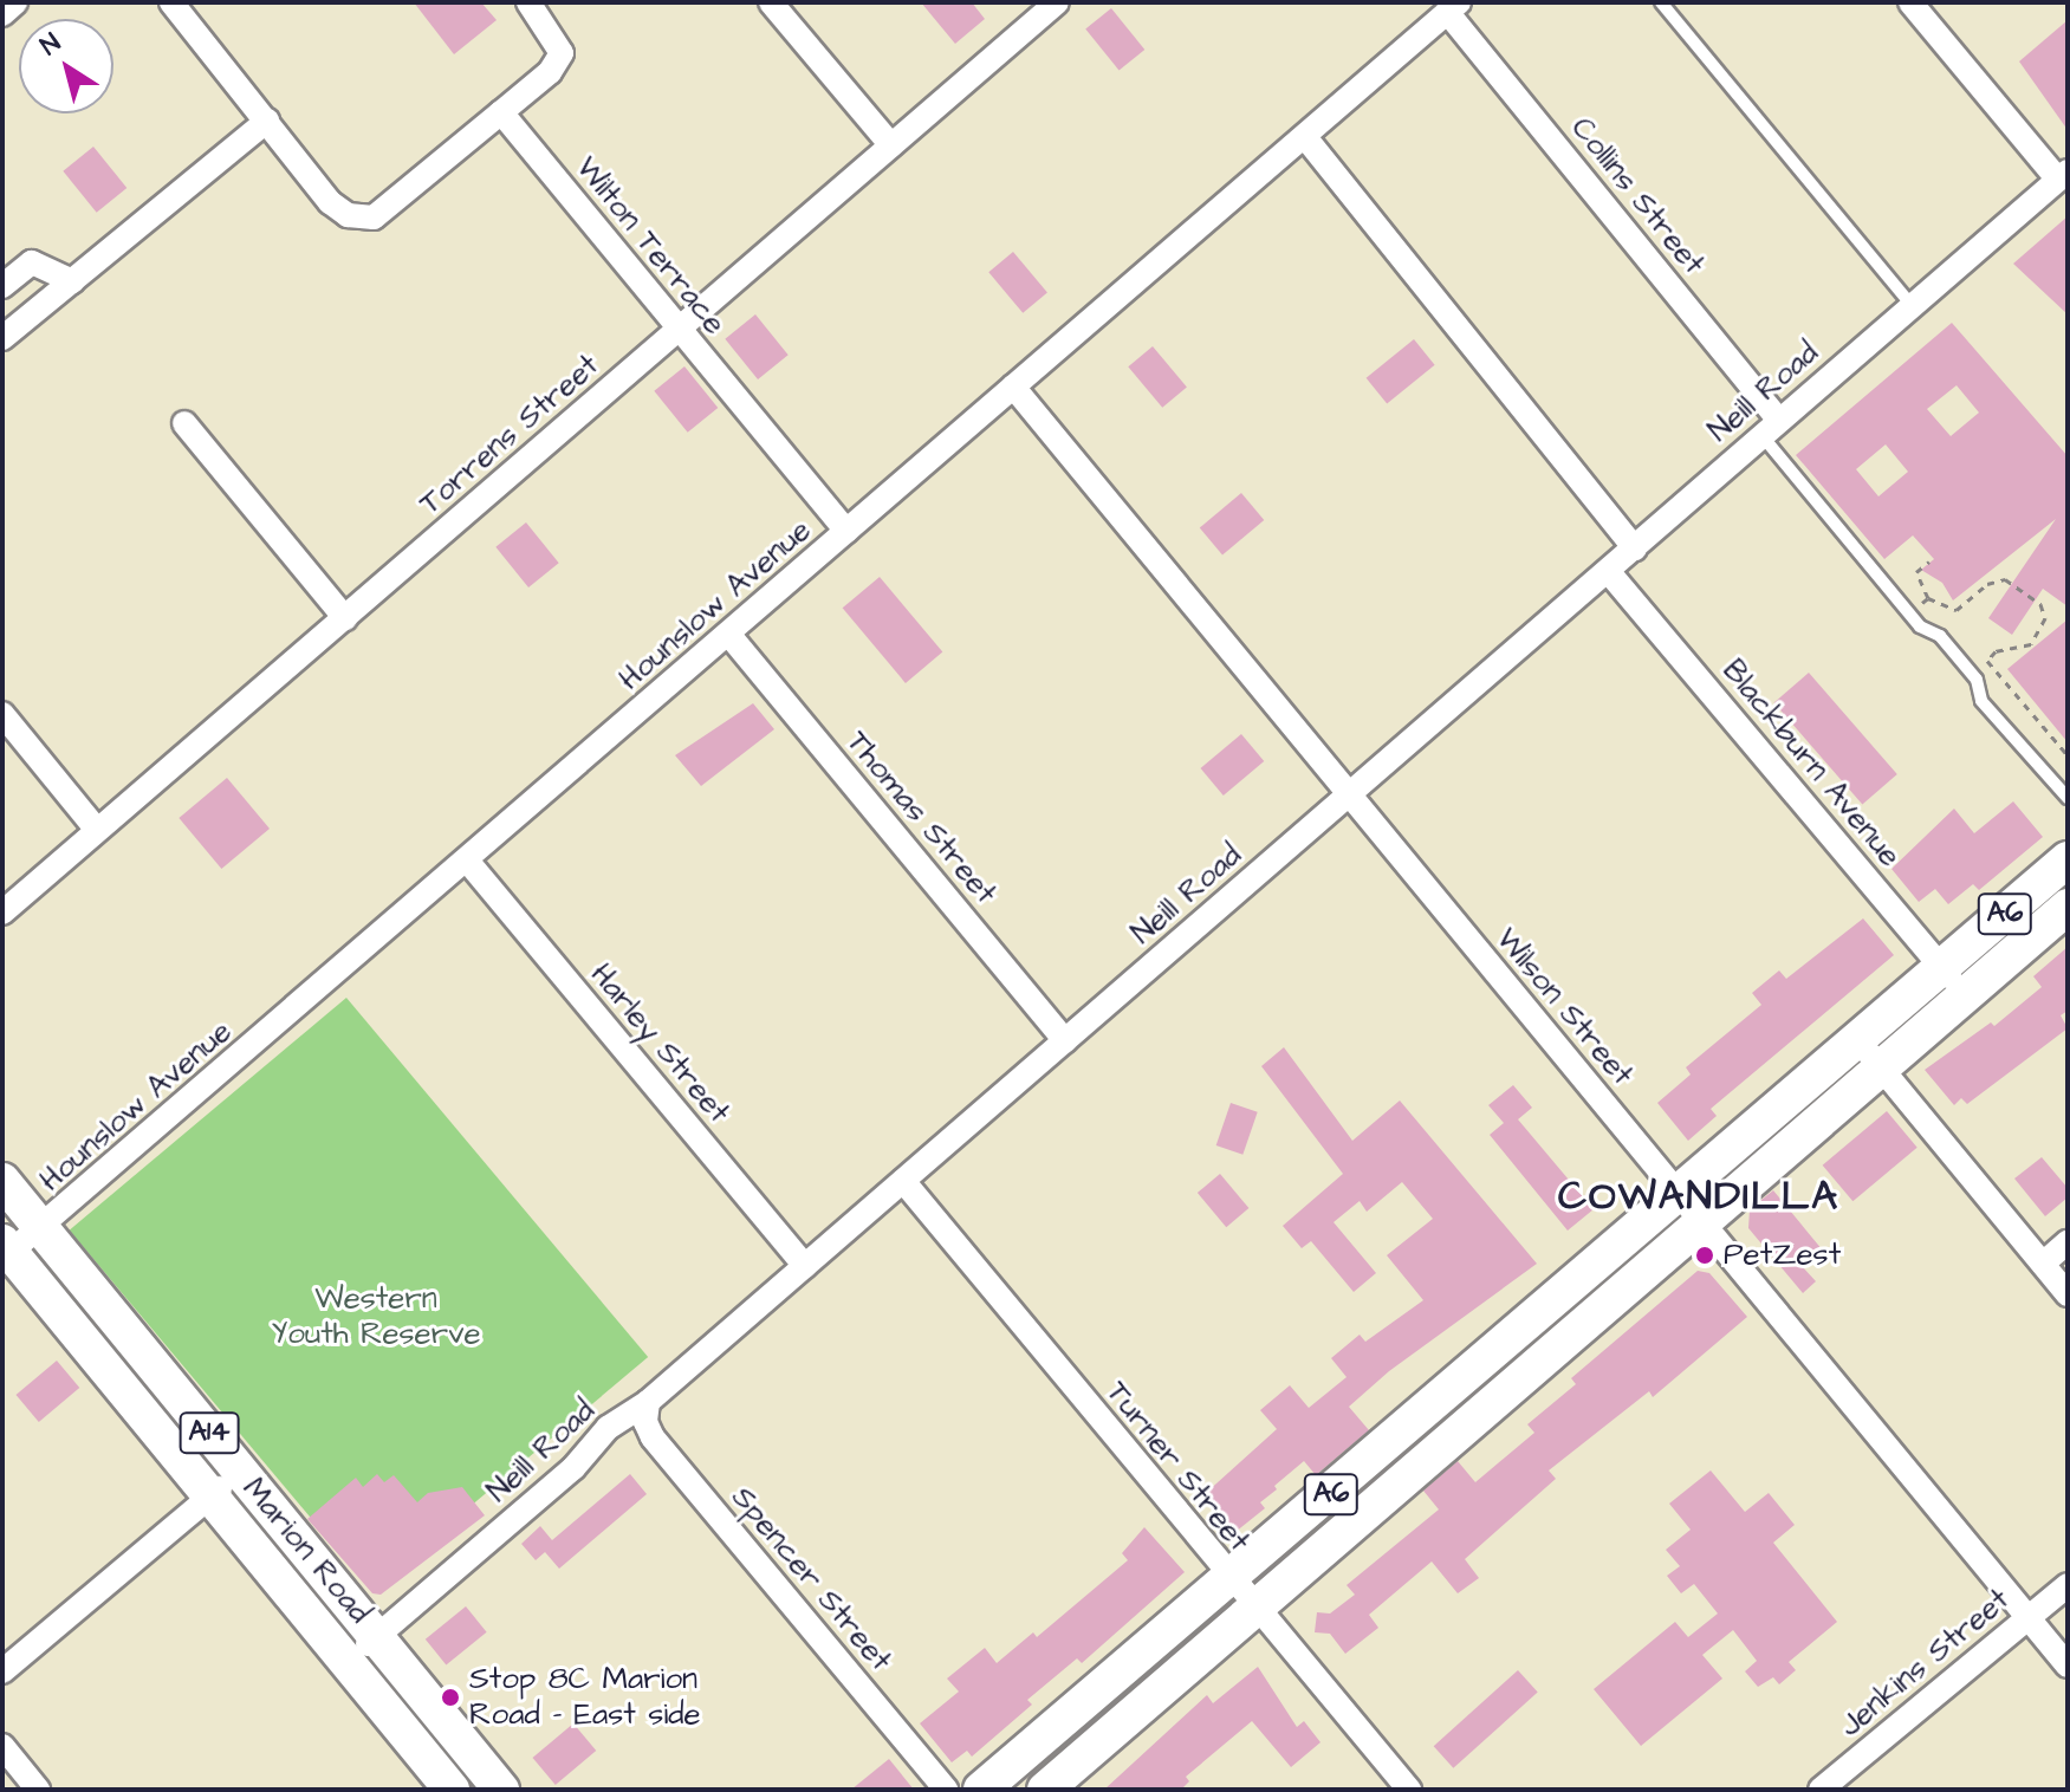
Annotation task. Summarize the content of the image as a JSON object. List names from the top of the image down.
{
  "streets": {
    "main road": ["A6", "A14", "Marion Road"],
    "street": [
      "Collins Street",
      "Wilton Terrace",
      "Neill Road",
      "Torrens Street",
      "Hounslow Avenue",
      "Blackburn Avenue",
      "Thomas Street",
      "Wilson Street",
      "Harley Street",
      "Turner Street",
      "Spencer Street",
      "Jenkins Street"
    ]
  },
  "crossings": [
    ["Collins Street", "Neill Road"],
    ["Collins Street", "Hounslow Avenue"],
    ["Wilton Terrace", "Torrens Street"],
    ["Wilton Terrace", "Hounslow Avenue"],
    ["Neill Road", "Blackburn Avenue"],
    ["Neill Road", "Thomas Street"],
    ["Neill Road", "Wilson Street"],
    ["Neill Road", "Harley Street"],
    ["Neill Road", "Turner Street"],
    ["Neill Road", "Marion Road"],
    ["Neill Road", "Spencer Street"],
    ["Hounslow Avenue", "Thomas Street"],
    ["Hounslow Avenue", "Wilson Street"],
    ["Hounslow Avenue", "Harley Street"],
    ["Hounslow Avenue", "Marion Road"],
    ["Blackburn Avenue", "A6"],
    ["A6", "Wilson Street"],
    ["A6", "Turner Street"],
    ["Wilson Street", "Jenkins Street"]
  ],
  "districts": ["COWANDILLA"],
  "parks": ["Western Youth Reserve"],
  "places": ["PetZest", "Stop 8C Marion Road - East side"],
  "north": "top left"
}
